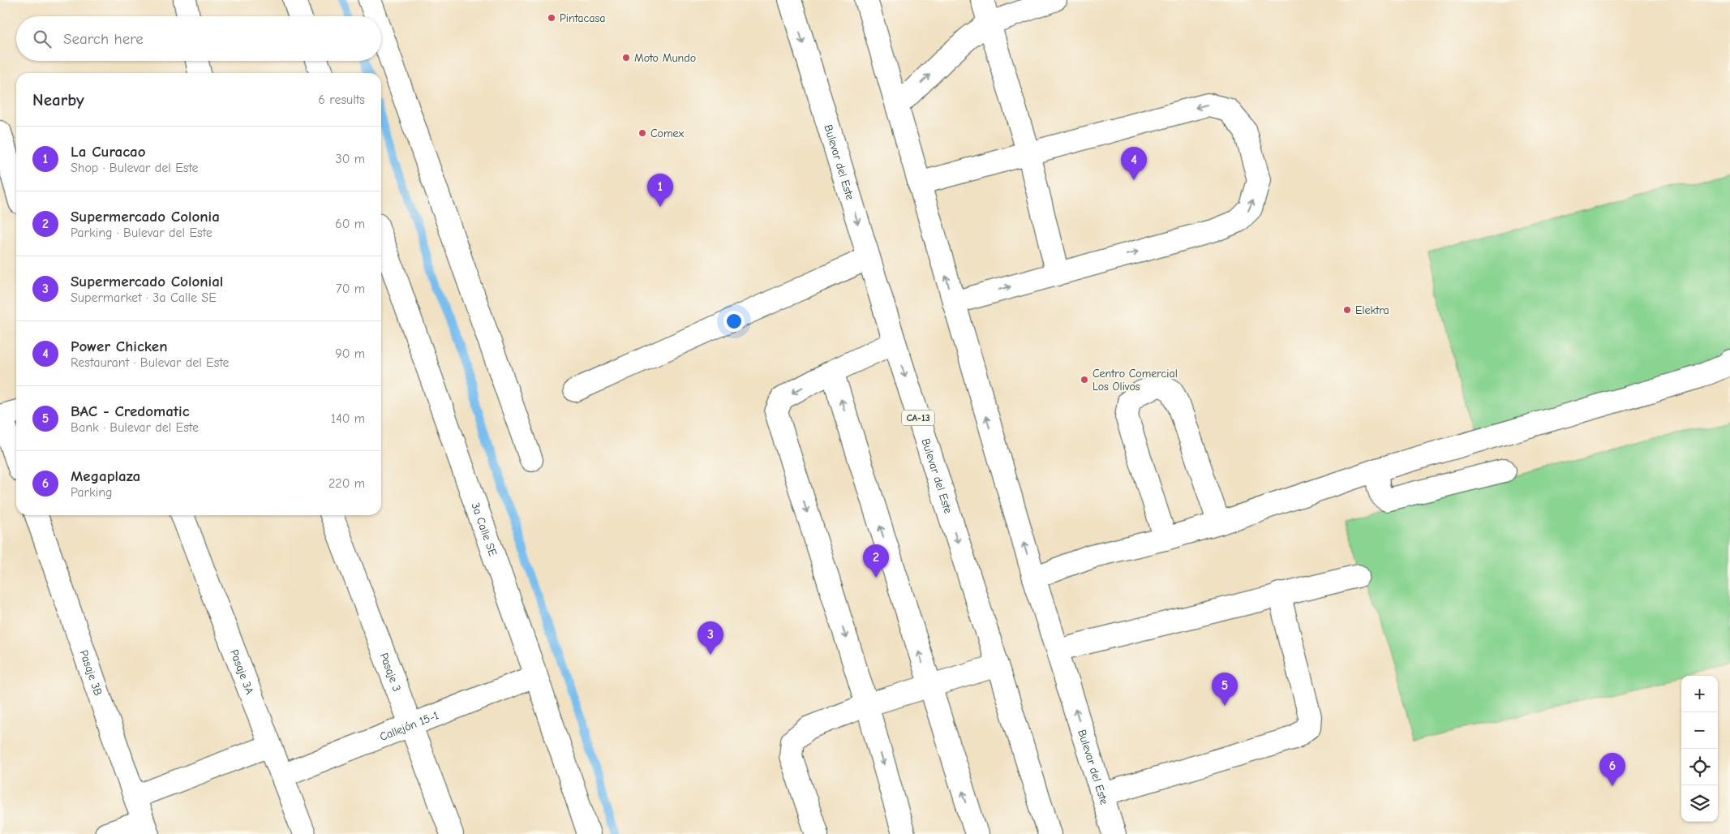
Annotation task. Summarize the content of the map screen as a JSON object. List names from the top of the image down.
{
  "streets": {
    "main road": [
      "Bulevar del Este",
      "CA-13",
      "3a Calle SE",
      "Pasaje 3B",
      "Pasaje 3A",
      "Pasaje 3",
      "Callejón 15-1"
    ]
  },
  "crossings": [
    ["3a Calle SE", "Callejón 15-1"],
    ["Pasaje 3A", "Callejón 15-1"],
    ["Pasaje 3", "Callejón 15-1"]
  ],
  "places": [
    "Pintacasa",
    "Moto Mundo",
    "Comex",
    "Elektra",
    "Centro Comercial Los Olivos"
  ],
  "page": {
    "search": "Search here",
    "heading": ["Nearby", "6 results"],
    "list": [
      {
        "mark": "1",
        "name": "La Curacao",
        "note": "Shop · Bulevar del Este",
        "value": "30 m"
      },
      {
        "mark": "2",
        "name": "Supermercado Colonia",
        "note": "Parking · Bulevar del Este",
        "value": "60 m"
      },
      {
        "mark": "3",
        "name": "Supermercado Colonial",
        "note": "Supermarket · 3a Calle SE",
        "value": "70 m"
      },
      {
        "mark": "4",
        "name": "Power Chicken",
        "note": "Restaurant · Bulevar del Este",
        "value": "90 m"
      },
      {
        "mark": "5",
        "name": "BAC - Credomatic",
        "note": "Bank · Bulevar del Este",
        "value": "140 m"
      },
      {
        "mark": "6",
        "name": "Megaplaza",
        "note": "Parking",
        "value": "220 m"
      }
    ],
    "pins": [
      "4",
      "1",
      "2",
      "3",
      "5",
      "6"
    ],
    "map_buttons": ["+", "−"]
  }
}
